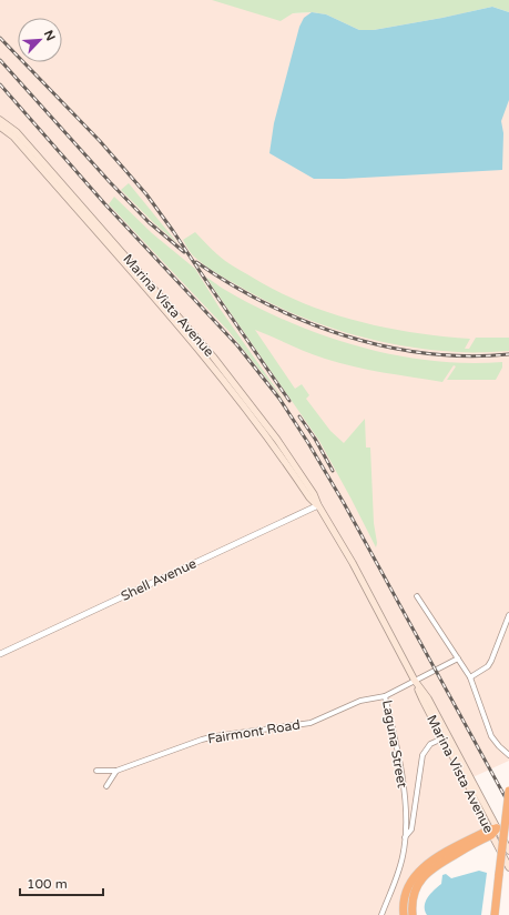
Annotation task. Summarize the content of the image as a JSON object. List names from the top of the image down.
{
  "streets": {
    "main road": ["Marina Vista Avenue"],
    "street": ["Shell Avenue", "Fairmont Road", "Laguna Street"]
  },
  "crossings": [
    ["Marina Vista Avenue", "Shell Avenue"],
    ["Marina Vista Avenue", "Laguna Street"],
    ["Fairmont Road", "Laguna Street"]
  ],
  "scale_bar": "100 m",
  "north": "top right"
}
